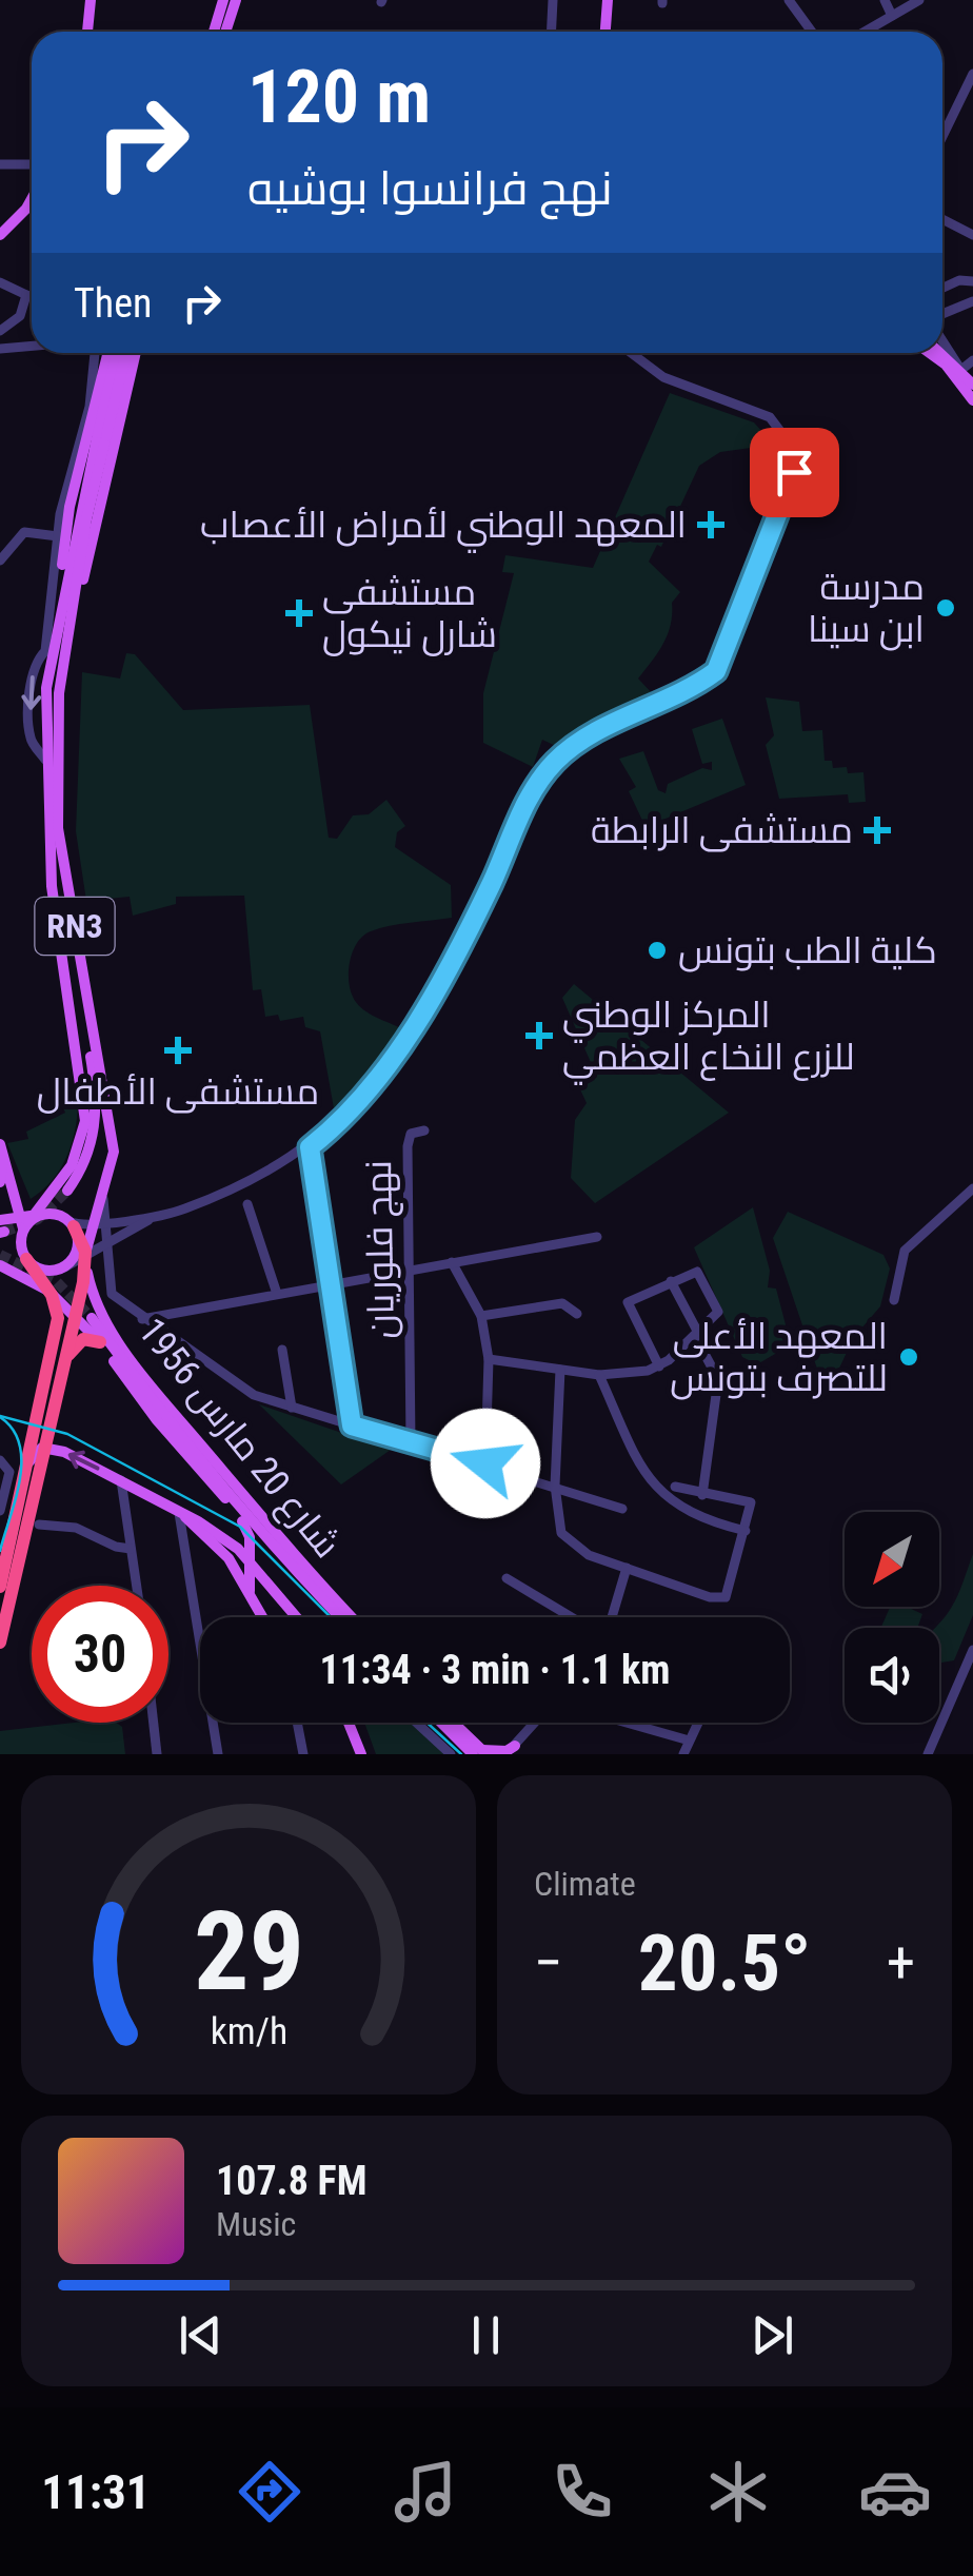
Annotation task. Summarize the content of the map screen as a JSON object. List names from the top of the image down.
{
  "streets": {
    "main road": ["RN3", "شارع 20 مارس 1956"],
    "street": ["نهج فلوريان"]
  },
  "crossings": [
    ["RN3", "شارع 20 مارس 1956"]
  ],
  "places": {
    "health": [
      "المعهد الوطني لأمراض الأعصاب",
      "مستشفى شارل نيكول",
      "مستشفى الرابطة",
      "المركز الوطني للزرع النخاع العظمي",
      "مستشفى الأطفال"
    ],
    "other": ["مدرسة ابن سينا", "كلية الطب بتونس", "المعهد الأعلى للتصرف بتونس"]
  },
  "north": "bottom left",
  "page": {
    "turn": ["120 m", "نهج فرانسوا بوشيه"],
    "then": "Then",
    "limit": "30",
    "trip": "11:34 · 3 min · 1.1 km",
    "tile": "Climate",
    "heat": ["−", "20.5°", "+"],
    "song": ["107.8 FM", "Music"],
    "tabs": "11:31",
    "gauge": ["29", "km/h"]
  }
}
